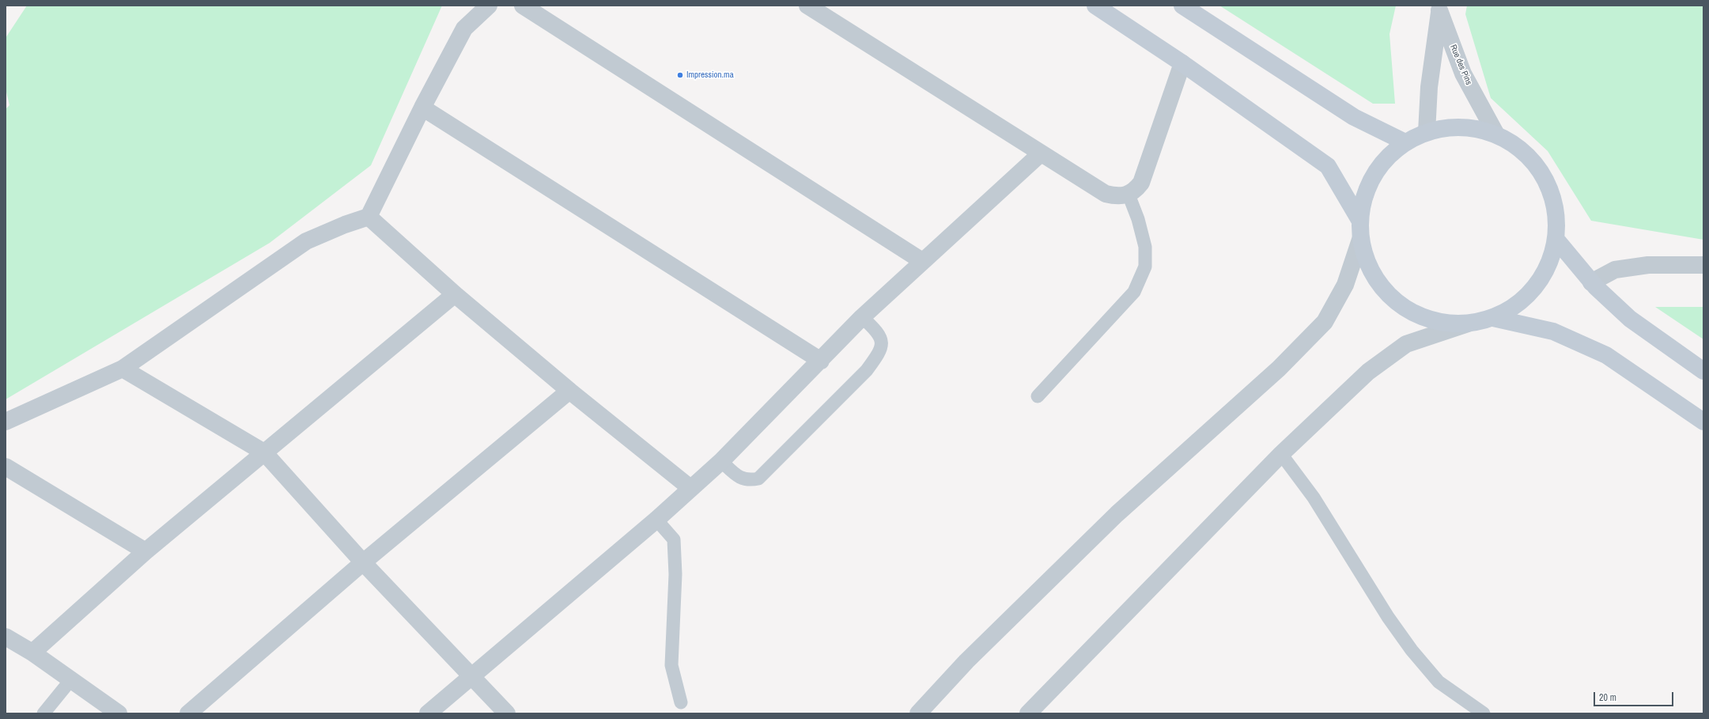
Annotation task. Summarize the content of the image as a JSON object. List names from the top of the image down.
{
  "streets": {
    "street": ["Rue des Pins"]
  },
  "places": ["Impression.ma"],
  "scale_bar": "20 m"
}
